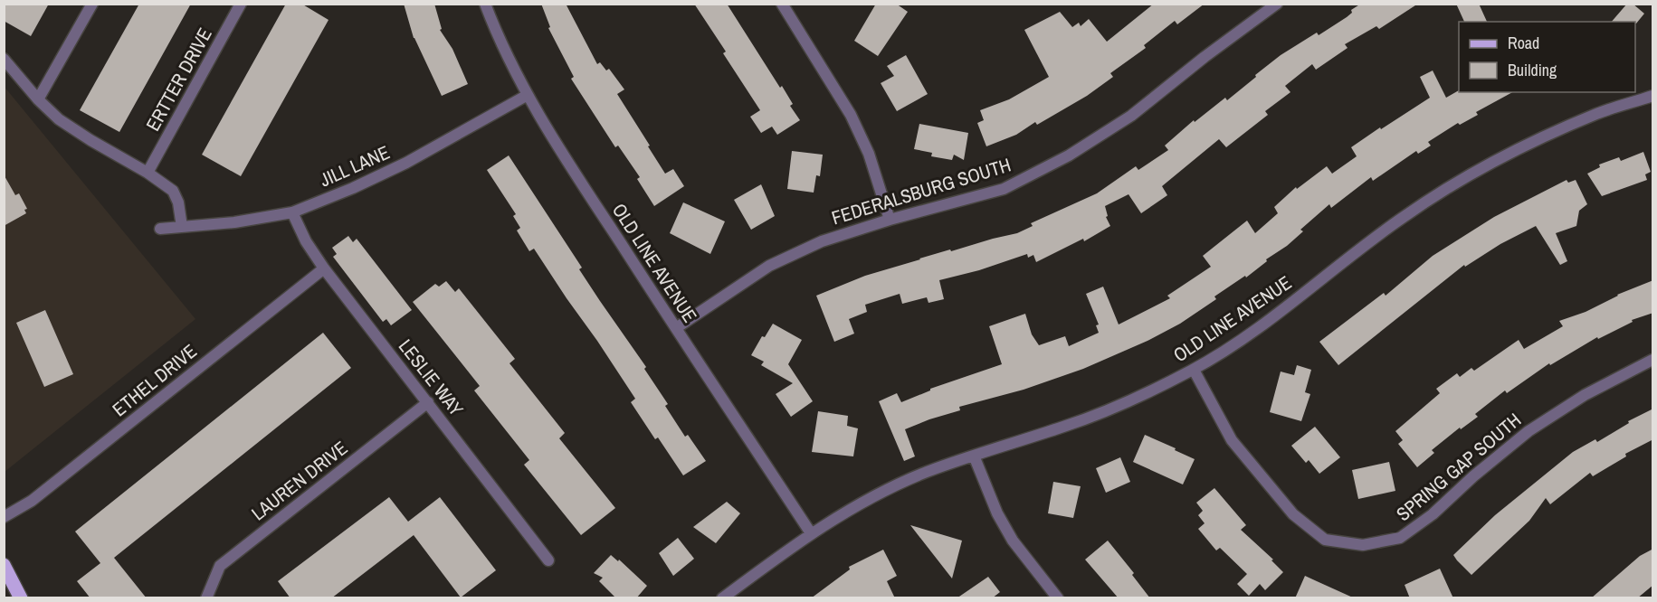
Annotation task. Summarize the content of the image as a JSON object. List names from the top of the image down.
{
  "streets": {
    "street": [
      "ERTTER DRIVE",
      "JILL LANE",
      "FEDERALSBURG SOUTH",
      "OLD LINE AVENUE",
      "LESLIE WAY",
      "ETHEL DRIVE",
      "SPRING GAP SOUTH",
      "LAUREN DRIVE"
    ]
  },
  "crossings": [
    ["JILL LANE", "OLD LINE AVENUE"],
    ["JILL LANE", "LESLIE WAY"],
    ["FEDERALSBURG SOUTH", "OLD LINE AVENUE"],
    ["OLD LINE AVENUE", "SPRING GAP SOUTH"],
    ["LESLIE WAY", "ETHEL DRIVE"],
    ["LESLIE WAY", "LAUREN DRIVE"]
  ],
  "legend": ["Road", "Building"]
}
